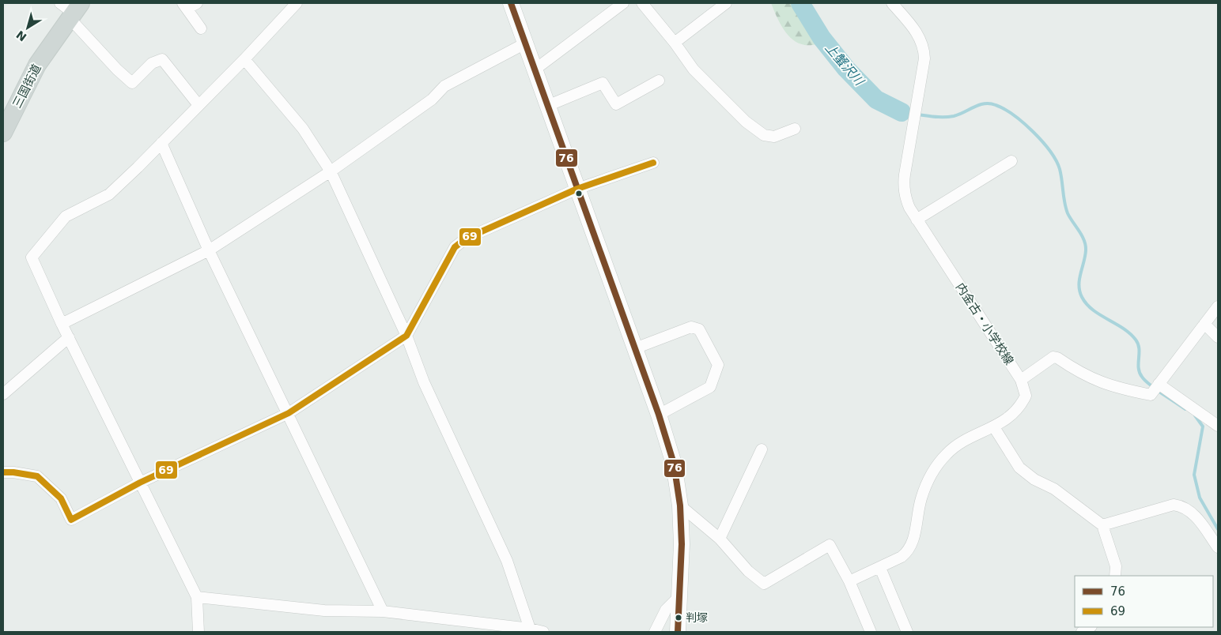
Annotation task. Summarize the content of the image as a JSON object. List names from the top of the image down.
{
  "streets": {
    "main road": ["三国街道"],
    "street": ["内金古・小学校線"]
  },
  "water": ["上蟹沢川"],
  "places": ["判塚"],
  "lines": ["transit line 76", "transit line 69"],
  "legend": ["76", "69"],
  "north": "bottom left"
}
